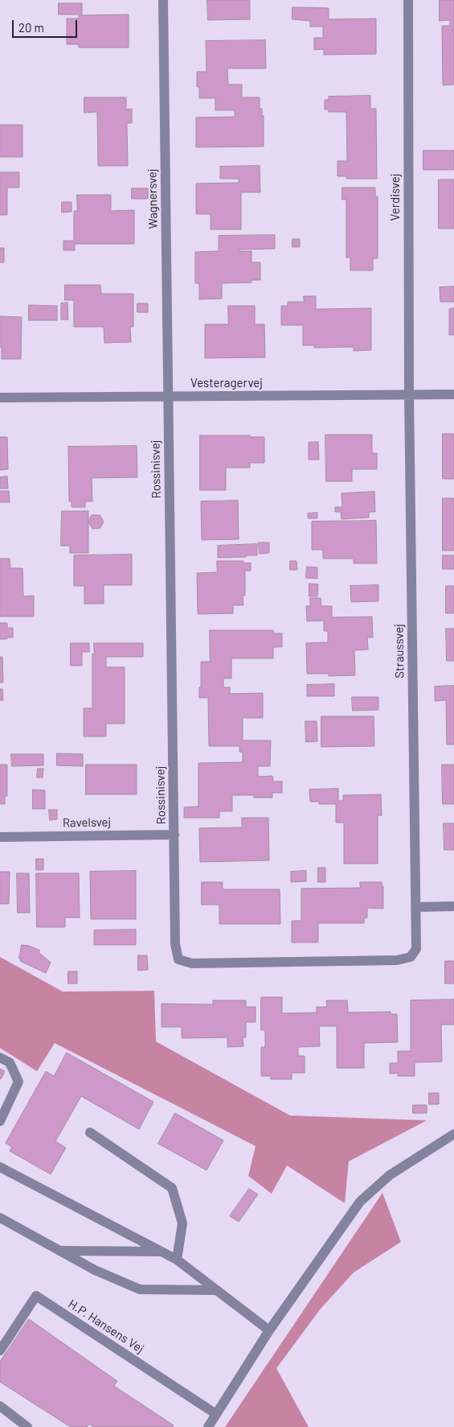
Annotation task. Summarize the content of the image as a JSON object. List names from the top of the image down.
{
  "streets": {
    "street": [
      "Verdisvej",
      "Wagnersvej",
      "Vesteragervej",
      "Rossinisvej",
      "Straussvej",
      "Ravelsvej",
      "H.P. Hansens Vej"
    ]
  },
  "crossings": [
    ["Verdisvej", "Vesteragervej"],
    ["Verdisvej", "Straussvej"],
    ["Wagnersvej", "Vesteragervej"],
    ["Wagnersvej", "Rossinisvej"],
    ["Vesteragervej", "Rossinisvej"],
    ["Vesteragervej", "Straussvej"],
    ["Rossinisvej", "Straussvej"],
    ["Rossinisvej", "Ravelsvej"]
  ],
  "scale_bar": "20 m"
}
